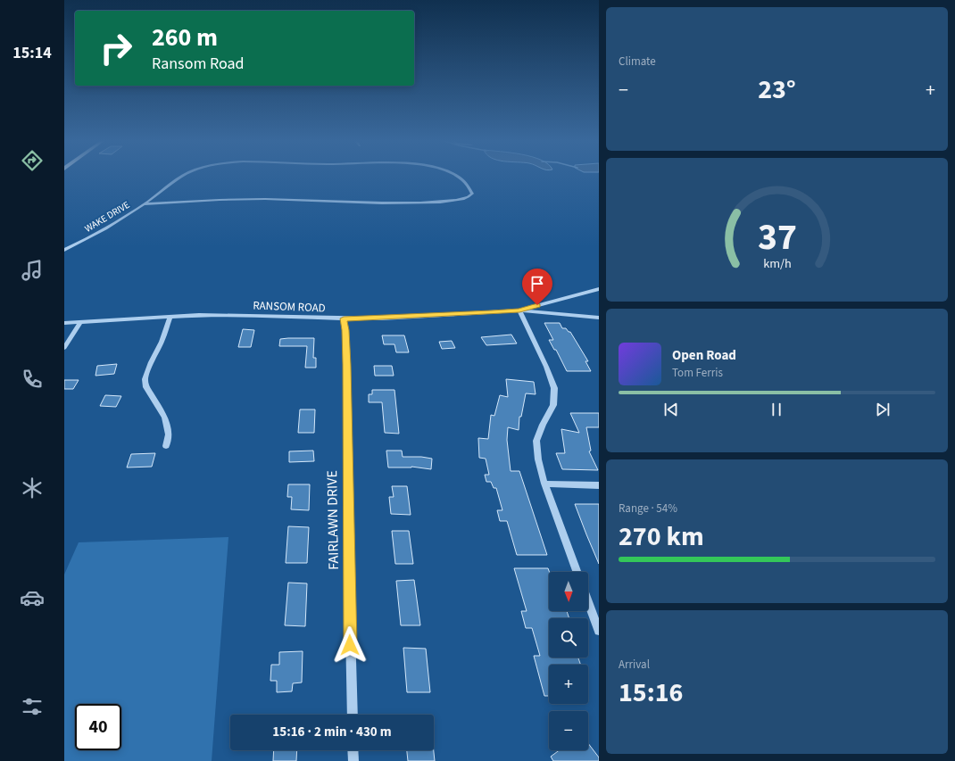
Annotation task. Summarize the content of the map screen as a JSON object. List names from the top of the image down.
{
  "streets": {
    "street": ["WAKE DRIVE", "RANSOM ROAD", "FAIRLAWN DRIVE"]
  },
  "crossings": [
    ["RANSOM ROAD", "FAIRLAWN DRIVE"]
  ],
  "north": "bottom",
  "page": {
    "tabs": "15:14",
    "tile": [
      "Climate",
      ["Range · 54%", "270 km"],
      ["Arrival", "15:16"]
    ],
    "turn": ["260 m", "Ransom Road"],
    "heat": ["−", "23°", "+"],
    "song": ["Open Road", "Tom Ferris"],
    "map_buttons": ["+", "−"],
    "limit": "40",
    "trip": "15:16 · 2 min · 430 m",
    "gauge": ["37", "km/h"]
  }
}
